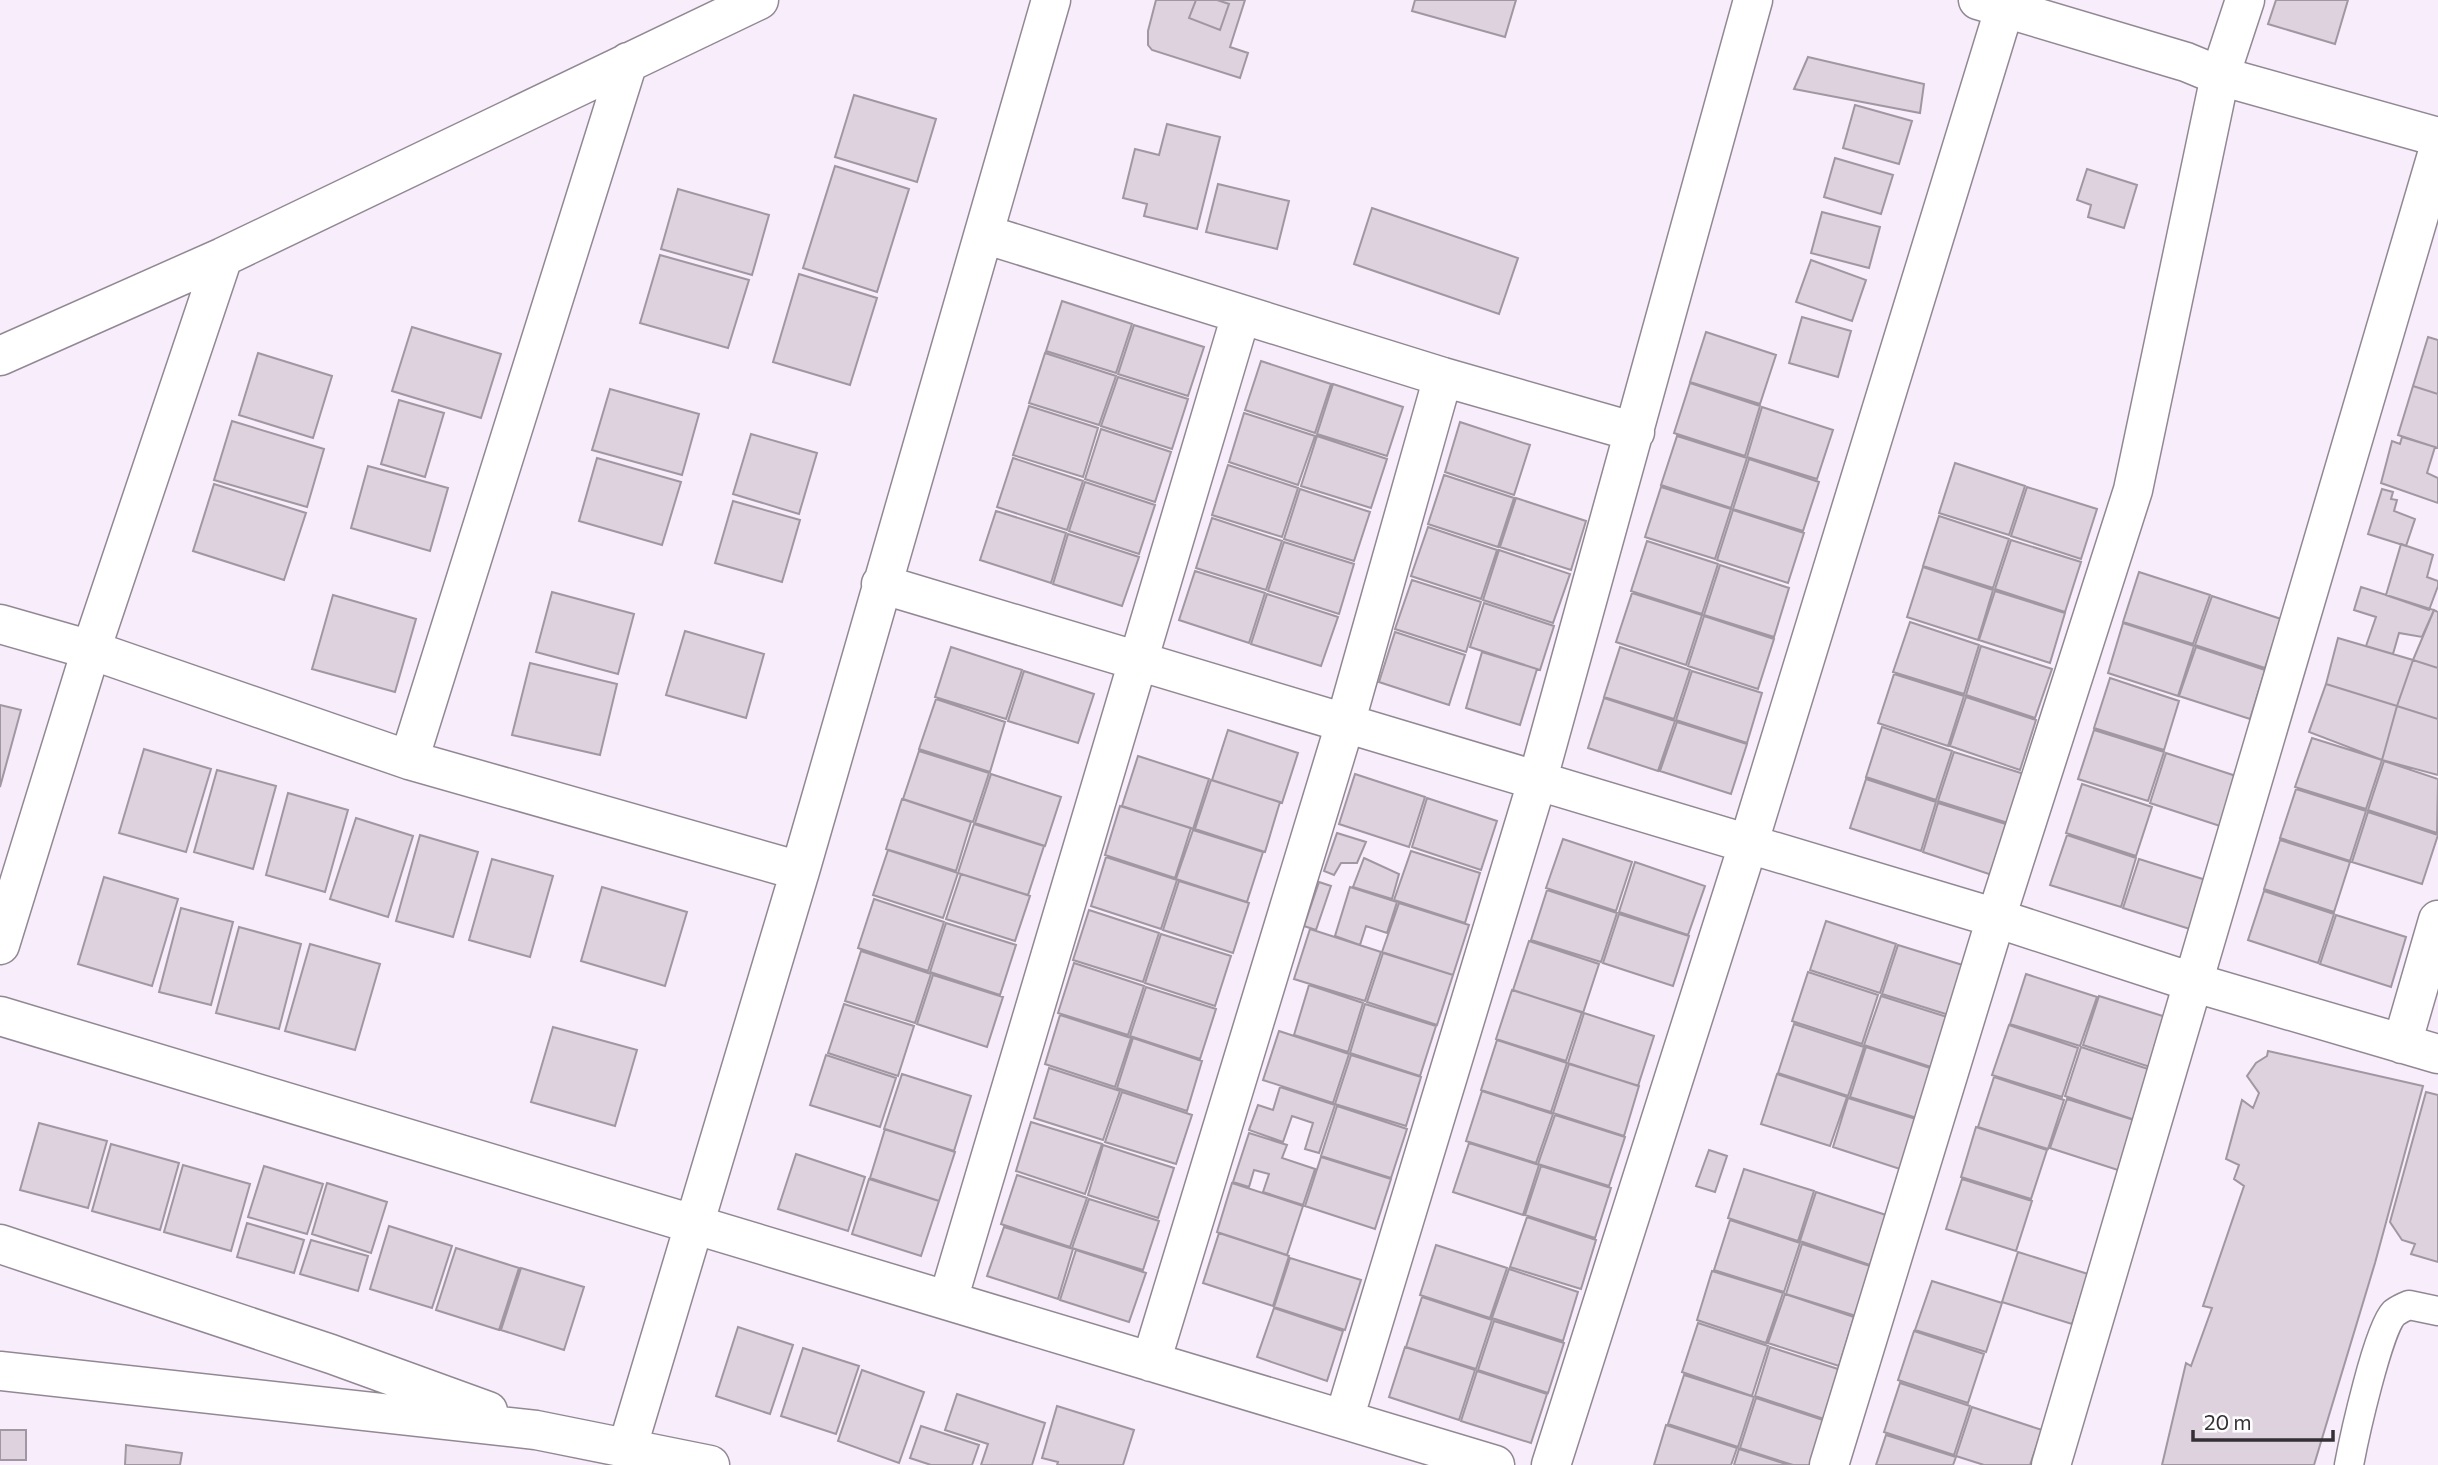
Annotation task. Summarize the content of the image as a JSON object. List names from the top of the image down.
{
  "scale_bar": "20 m"
}
